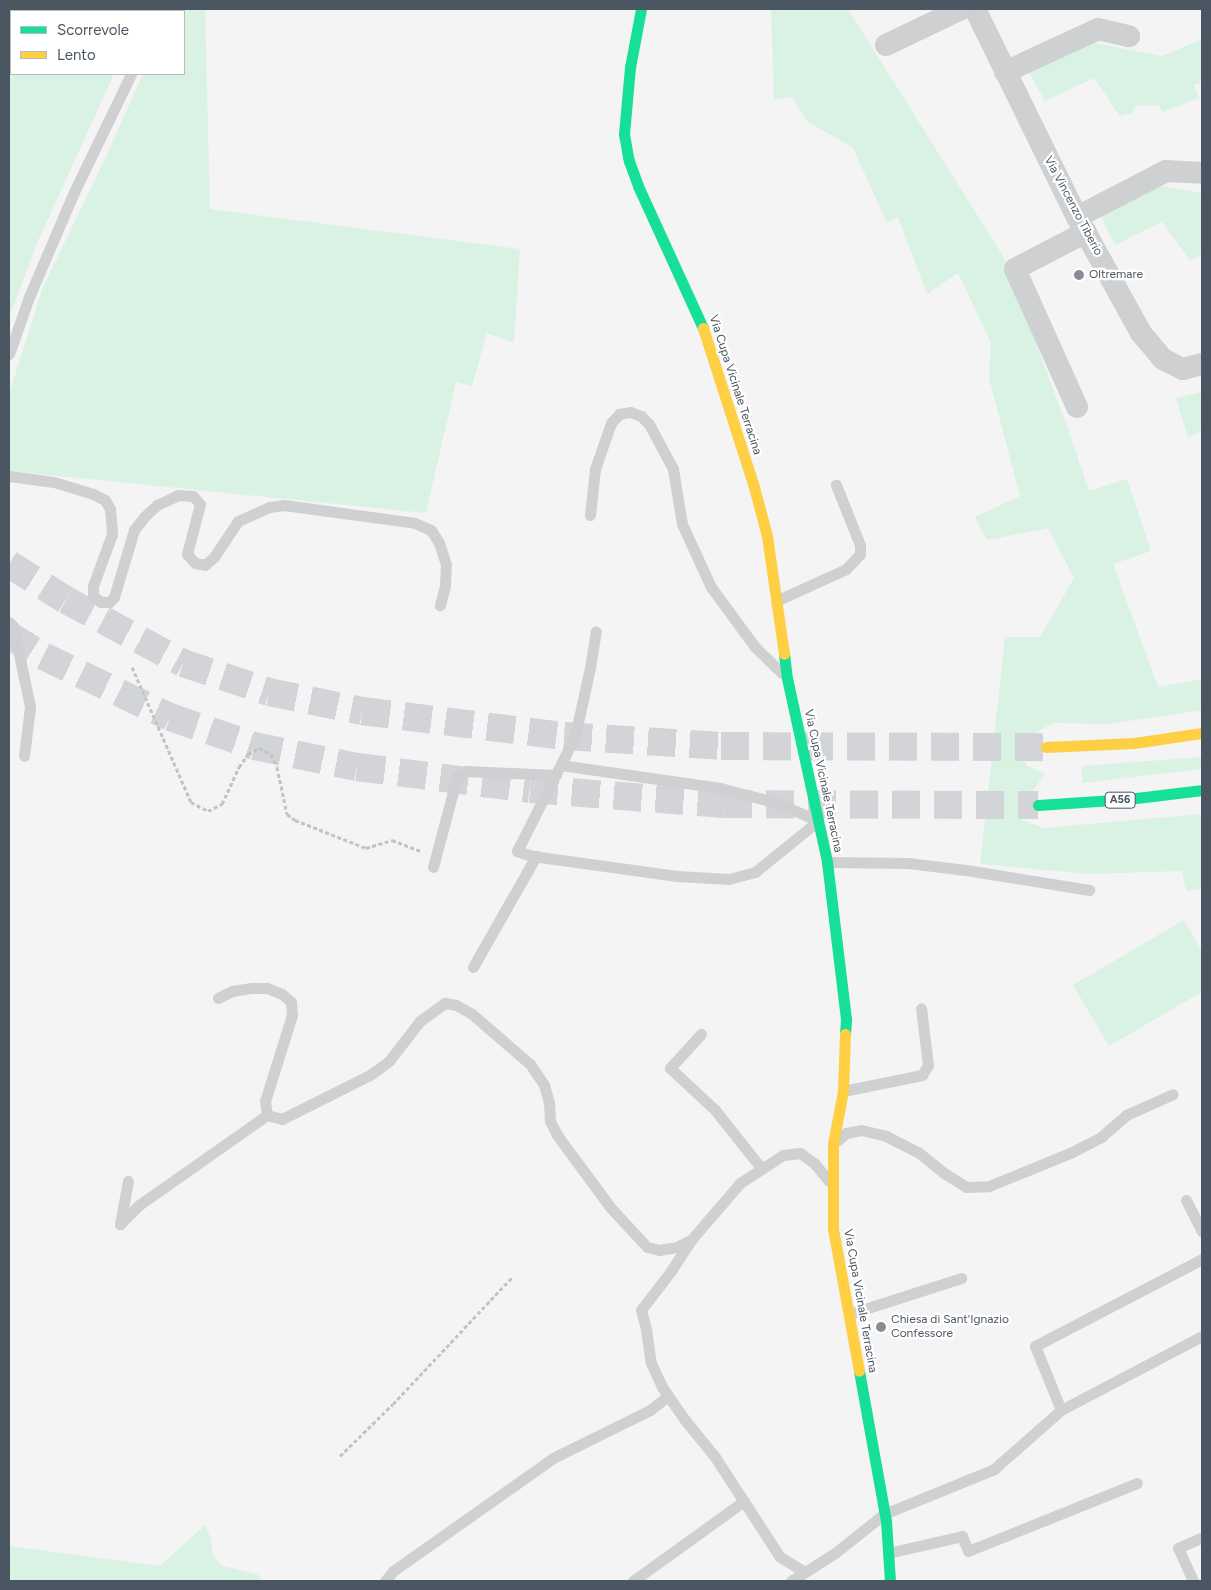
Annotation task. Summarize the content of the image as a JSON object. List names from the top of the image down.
{
  "streets": {
    "main road": ["Via Cupa Vicinale Terracina", "A56"],
    "street": ["Via Vincenzo Tiberio"]
  },
  "places": ["Oltremare", "Chiesa di Sant'Ignazio Confessore"],
  "legend": ["Scorrevole", "Lento"]
}
